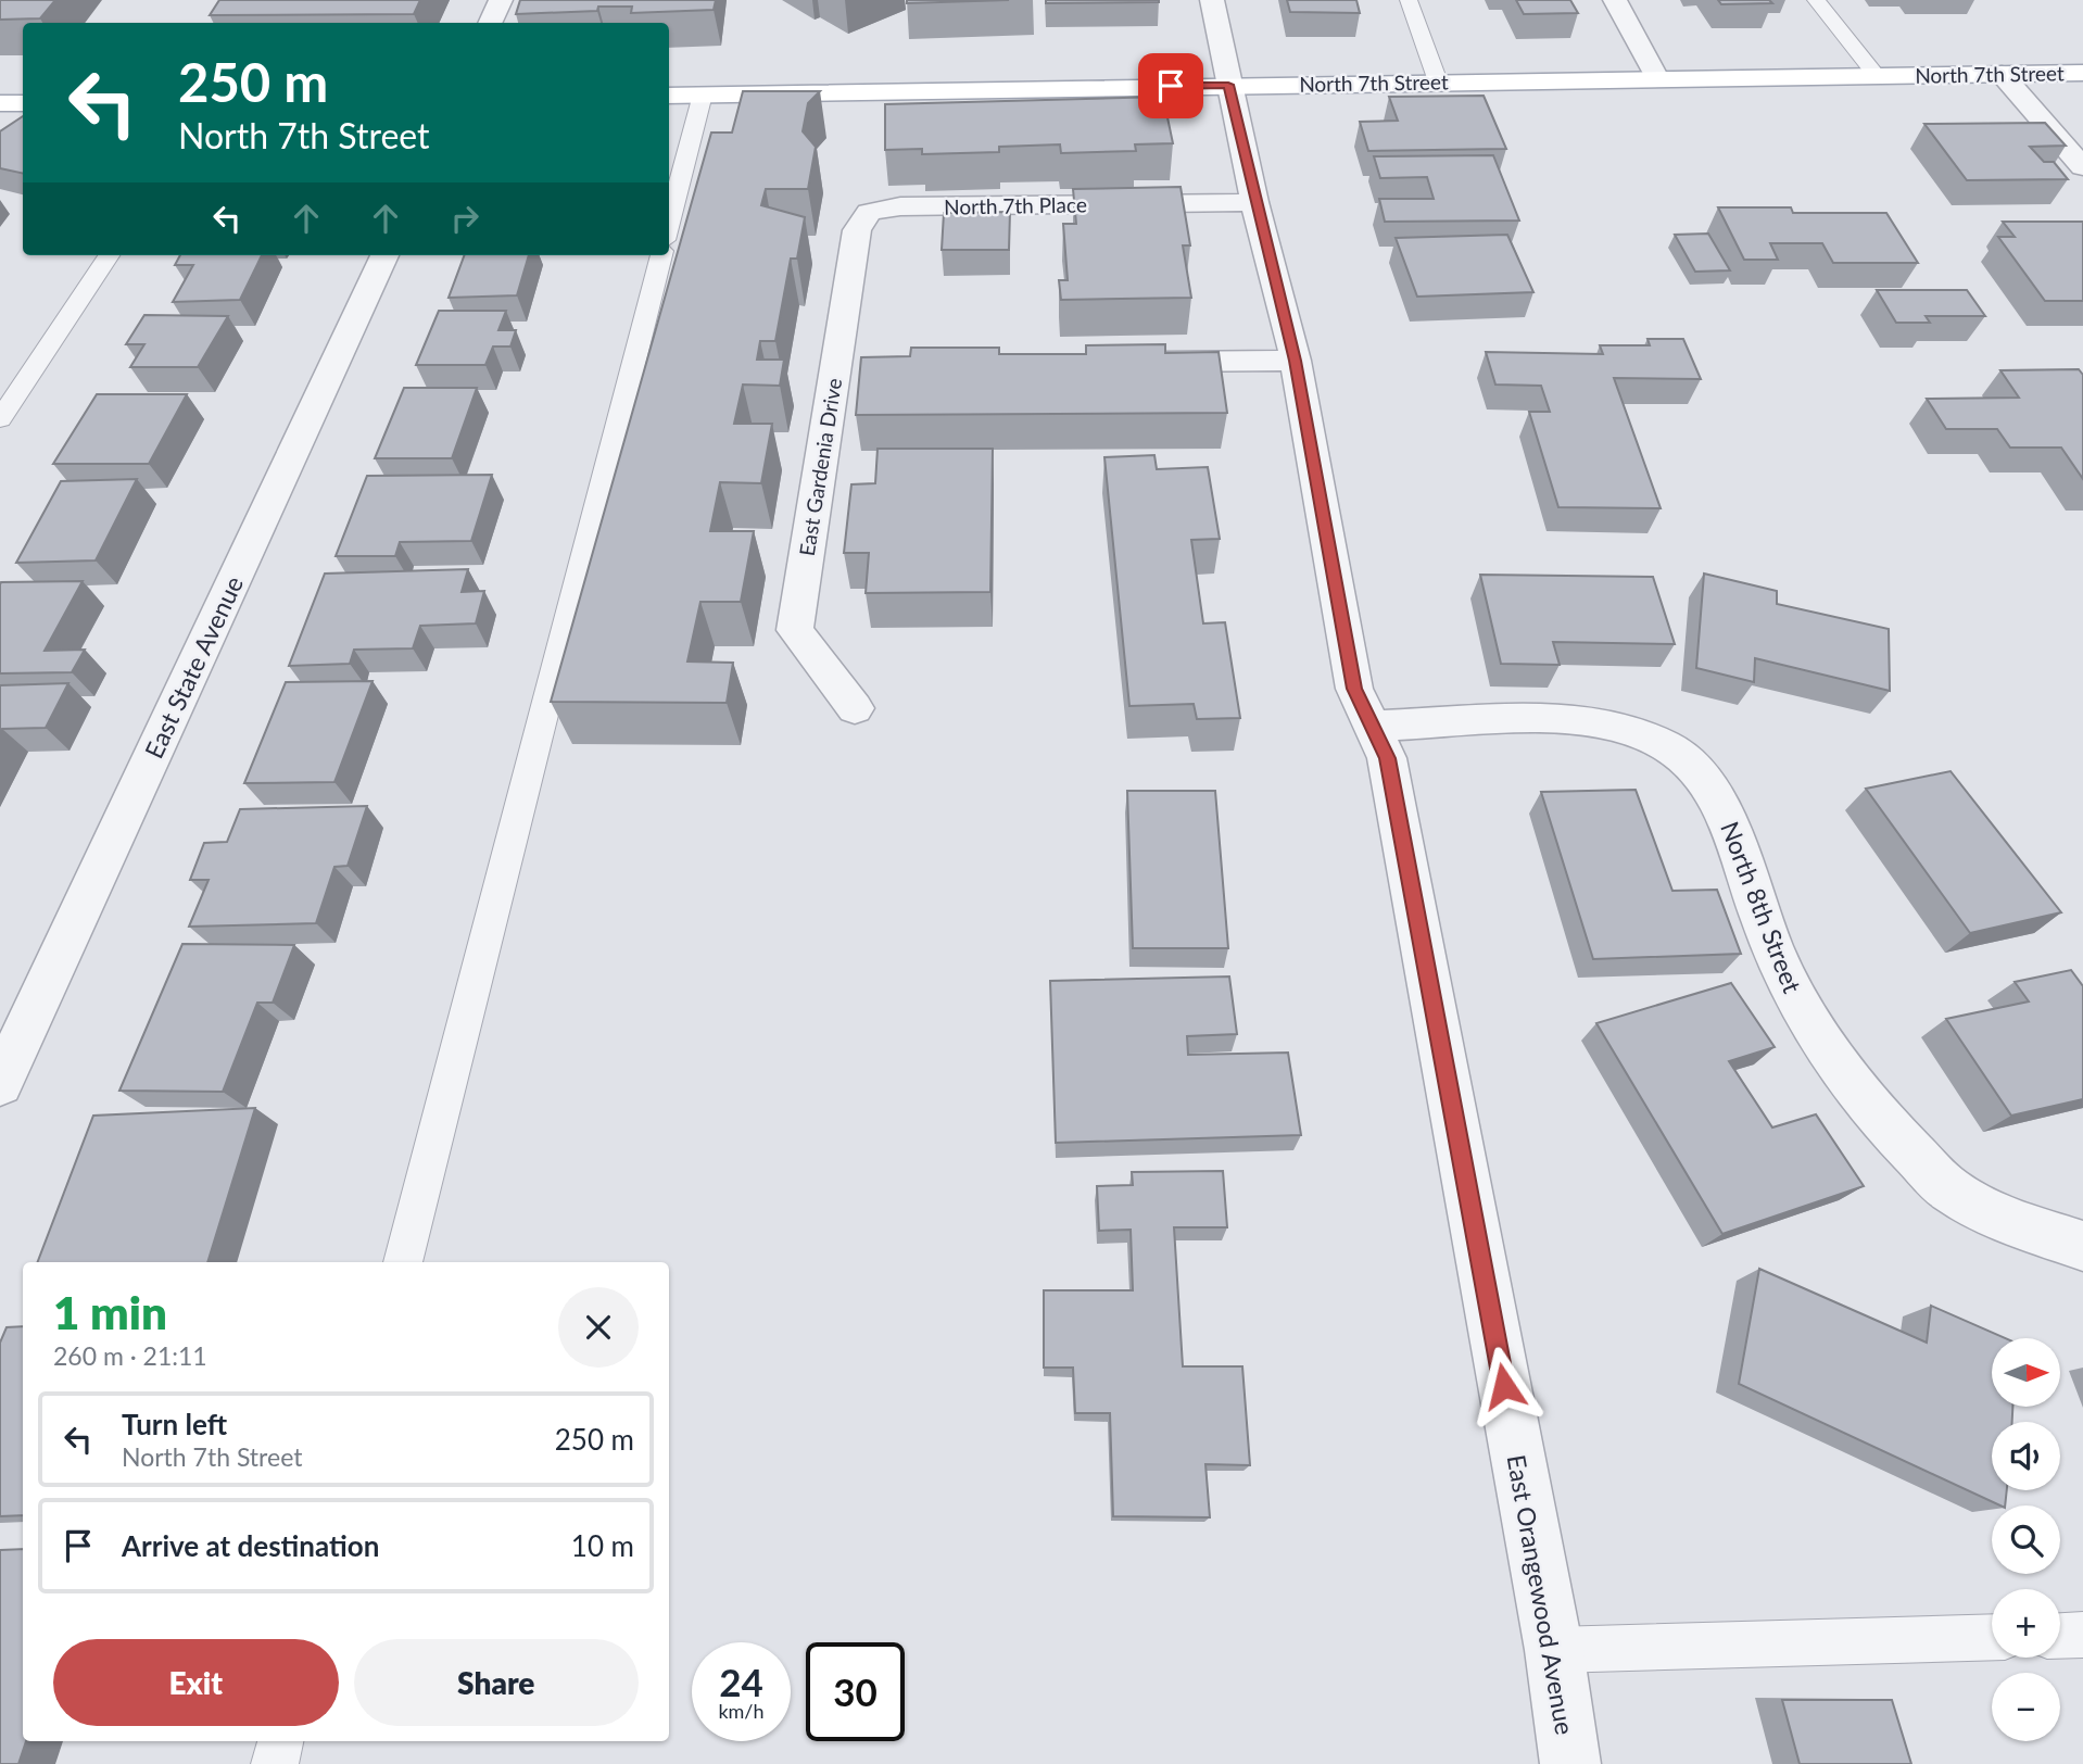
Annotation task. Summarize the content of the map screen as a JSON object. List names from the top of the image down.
{
  "streets": {
    "main road": ["North 7th Street"],
    "street": [
      "North 7th Place",
      "East Gardenia Drive",
      "East State Avenue",
      "North 8th Street",
      "East Orangewood Avenue"
    ]
  },
  "crossings": [
    ["North 7th Street", "East Orangewood Avenue"],
    ["North 7th Place", "East Gardenia Drive"],
    ["North 7th Place", "East Orangewood Avenue"],
    ["North 8th Street", "East Orangewood Avenue"]
  ],
  "north": "right",
  "page": {
    "turn": ["250 m", "North 7th Street"],
    "heading": ["1 min", "260 m · 21:11"],
    "map_buttons": ["+", "−"],
    "list": [
      {
        "name": "Turn left",
        "note": "North 7th Street",
        "value": "250 m"
      },
      {
        "name": "Arrive at destination",
        "value": "10 m"
      }
    ],
    "buttons": ["Exit", "Share"],
    "speed": "24 km/h",
    "limit": "30"
  }
}
